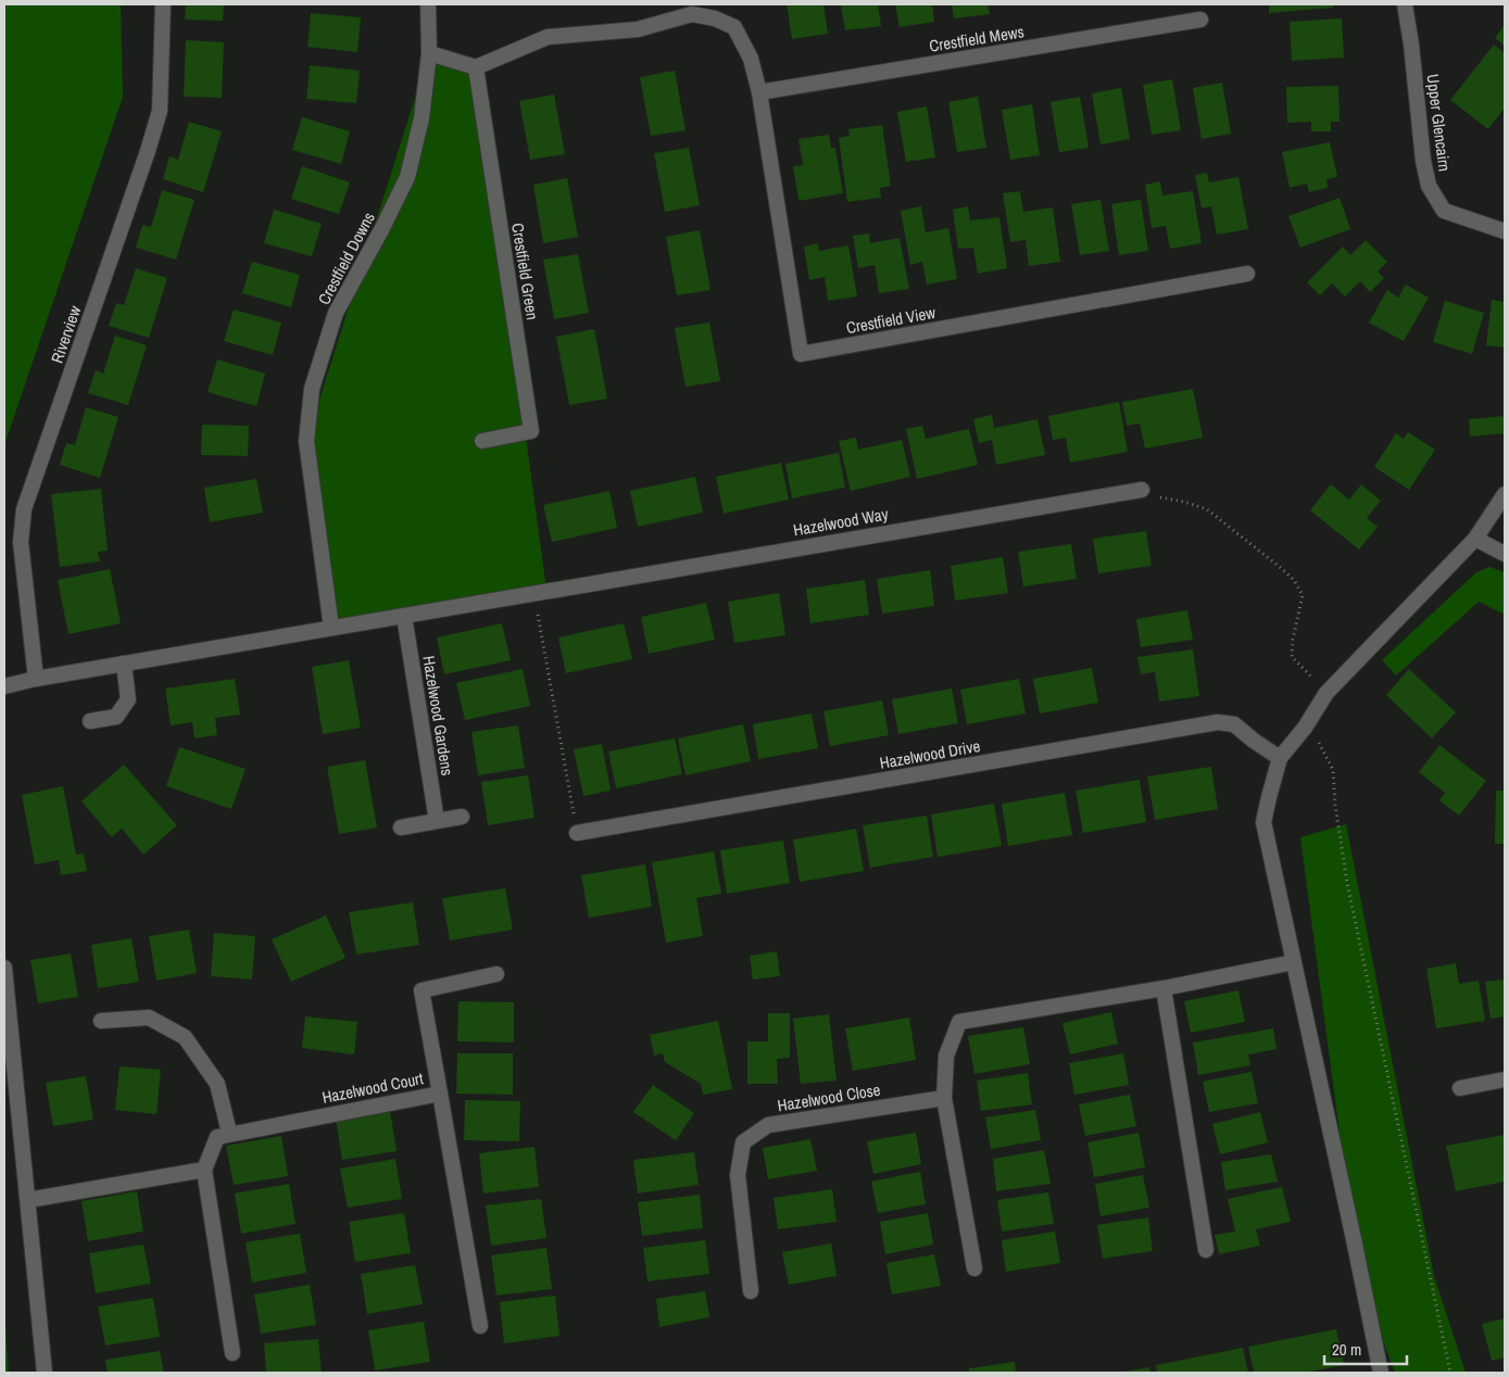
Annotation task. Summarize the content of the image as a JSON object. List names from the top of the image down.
{
  "streets": {
    "street": [
      "Crestfield Mews",
      "Upper Glencairn",
      "Crestfield Downs",
      "Crestfield Green",
      "Crestfield View",
      "Riverview",
      "Hazelwood Way",
      "Hazelwood Gardens",
      "Hazelwood Drive",
      "Hazelwood Court",
      "Hazelwood Close"
    ]
  },
  "crossings": [
    ["Crestfield Mews", "Crestfield View"],
    ["Crestfield Downs", "Hazelwood Way"],
    ["Riverview", "Hazelwood Way"],
    ["Hazelwood Way", "Hazelwood Gardens"]
  ],
  "scale_bar": "20 m"
}
